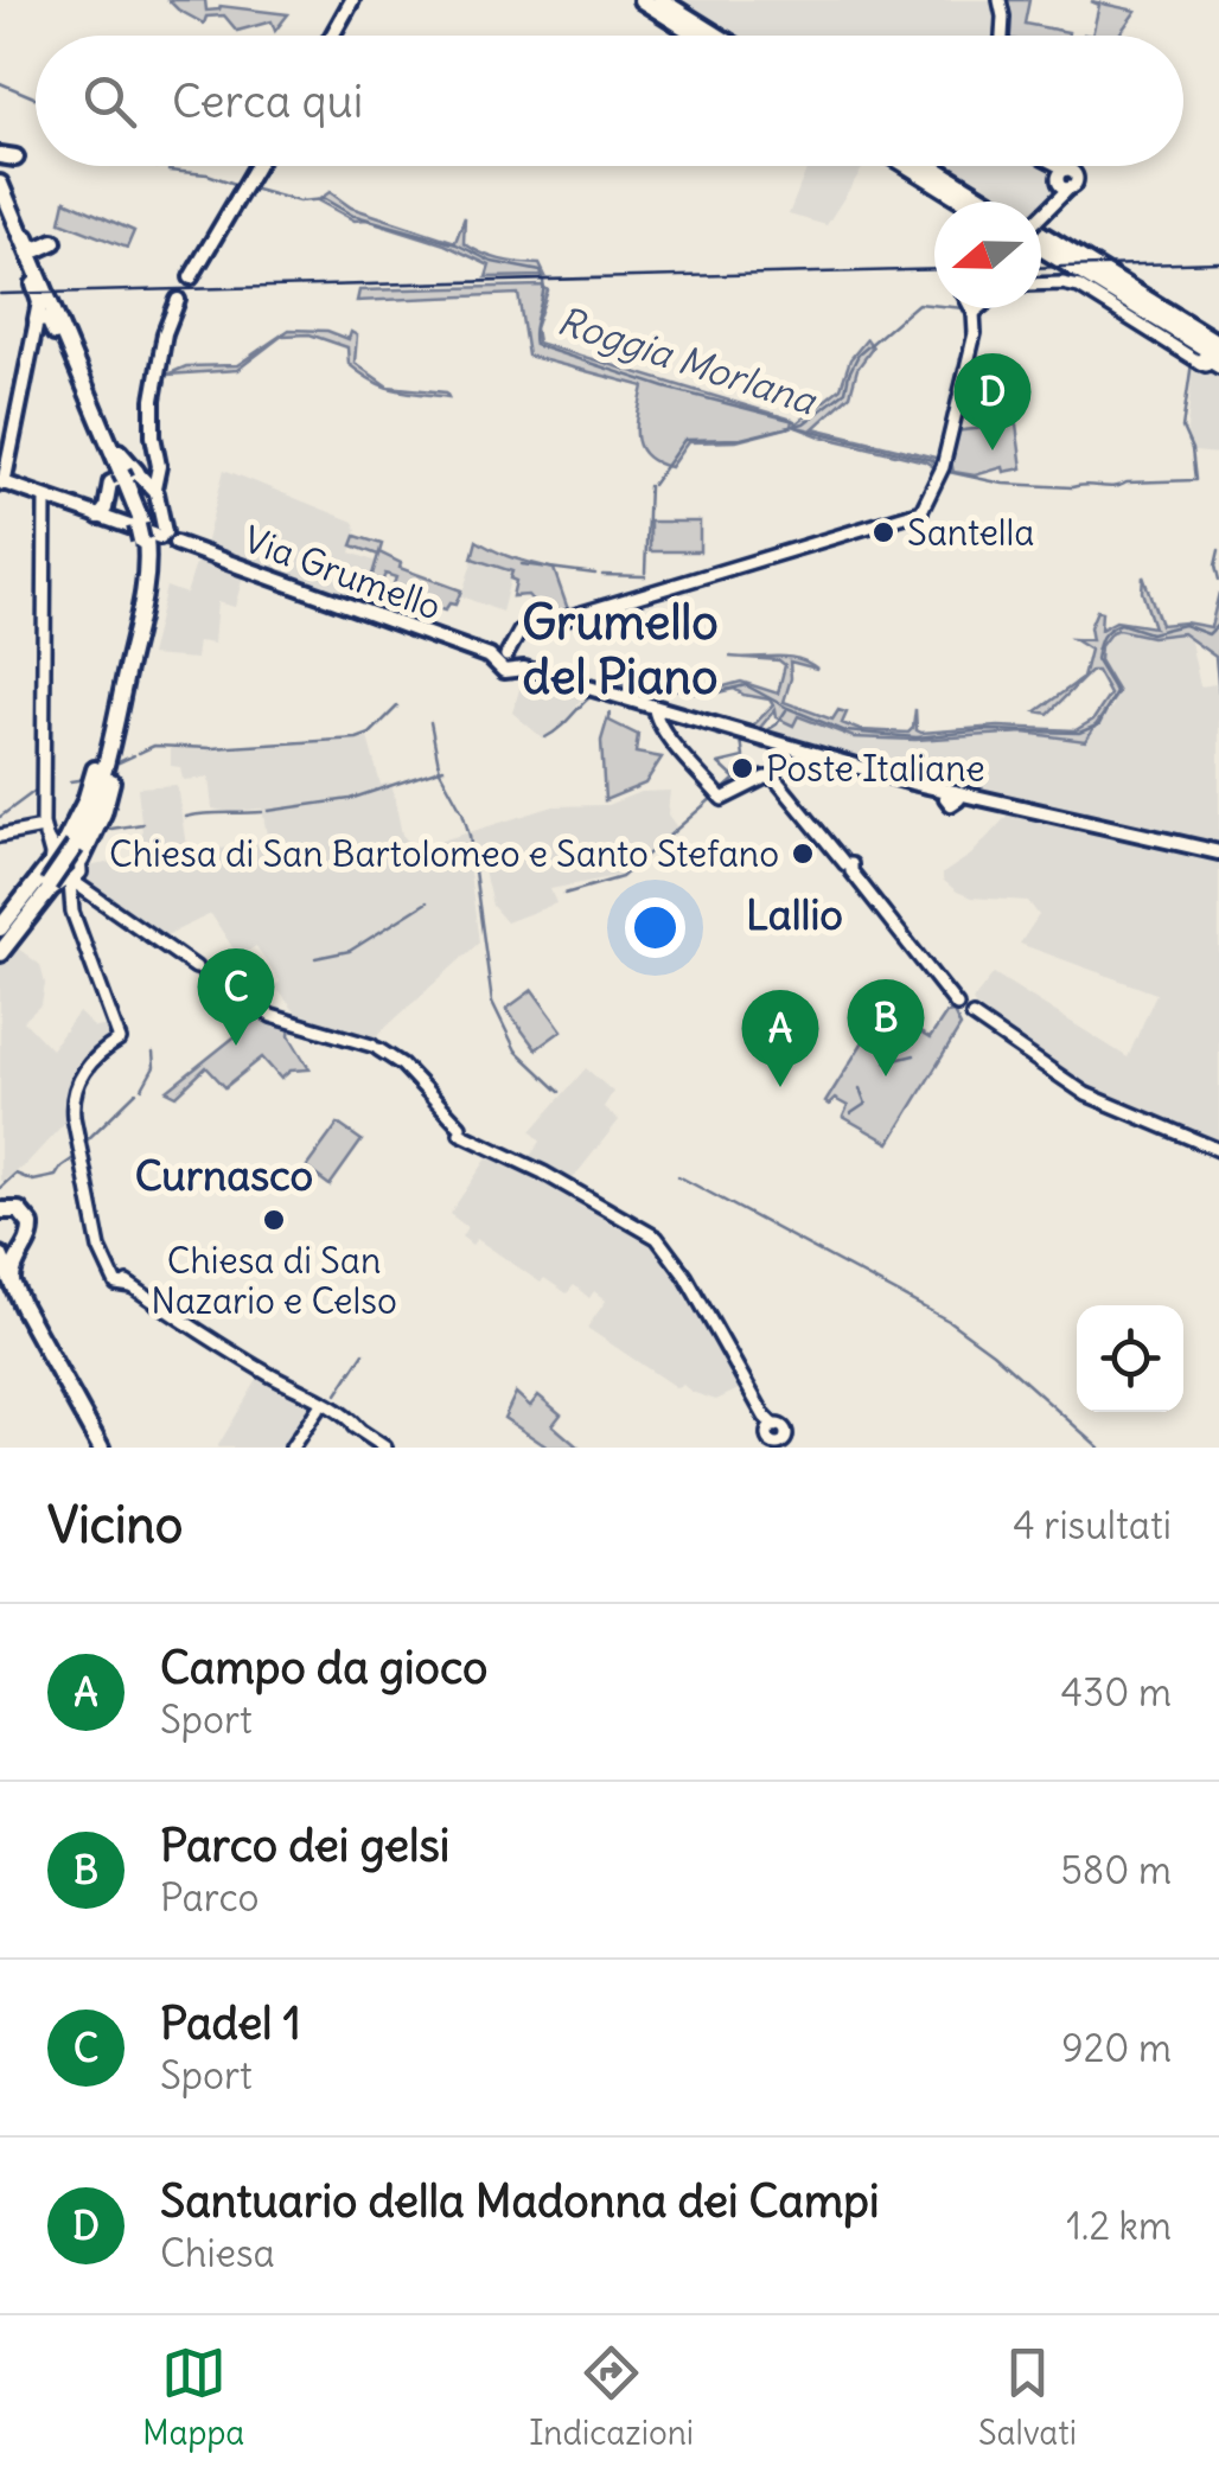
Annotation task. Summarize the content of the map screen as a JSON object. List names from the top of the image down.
{
  "streets": {
    "main road": ["Via Grumello"]
  },
  "districts": ["Grumello del Piano", "Lallio", "Curnasco"],
  "water": ["Roggia Morlana"],
  "places": [
    "Santella",
    "Poste Italiane",
    "Chiesa di San Bartolomeo e Santo Stefano",
    "Chiesa di San Nazario e Celso"
  ],
  "north": "left",
  "page": {
    "search": "Cerca qui",
    "pins": [
      "D",
      "C",
      "B",
      "A"
    ],
    "heading": ["Vicino", "4 risultati"],
    "list": [
      {
        "mark": "A",
        "name": "Campo da gioco",
        "note": "Sport",
        "value": "430 m"
      },
      {
        "mark": "B",
        "name": "Parco dei gelsi",
        "note": "Parco",
        "value": "580 m"
      },
      {
        "mark": "C",
        "name": "Padel 1",
        "note": "Sport",
        "value": "920 m"
      },
      {
        "mark": "D",
        "name": "Santuario della Madonna dei Campi",
        "note": "Chiesa",
        "value": "1.2 km"
      }
    ],
    "nav": ["Mappa", "Indicazioni", "Salvati"]
  }
}
